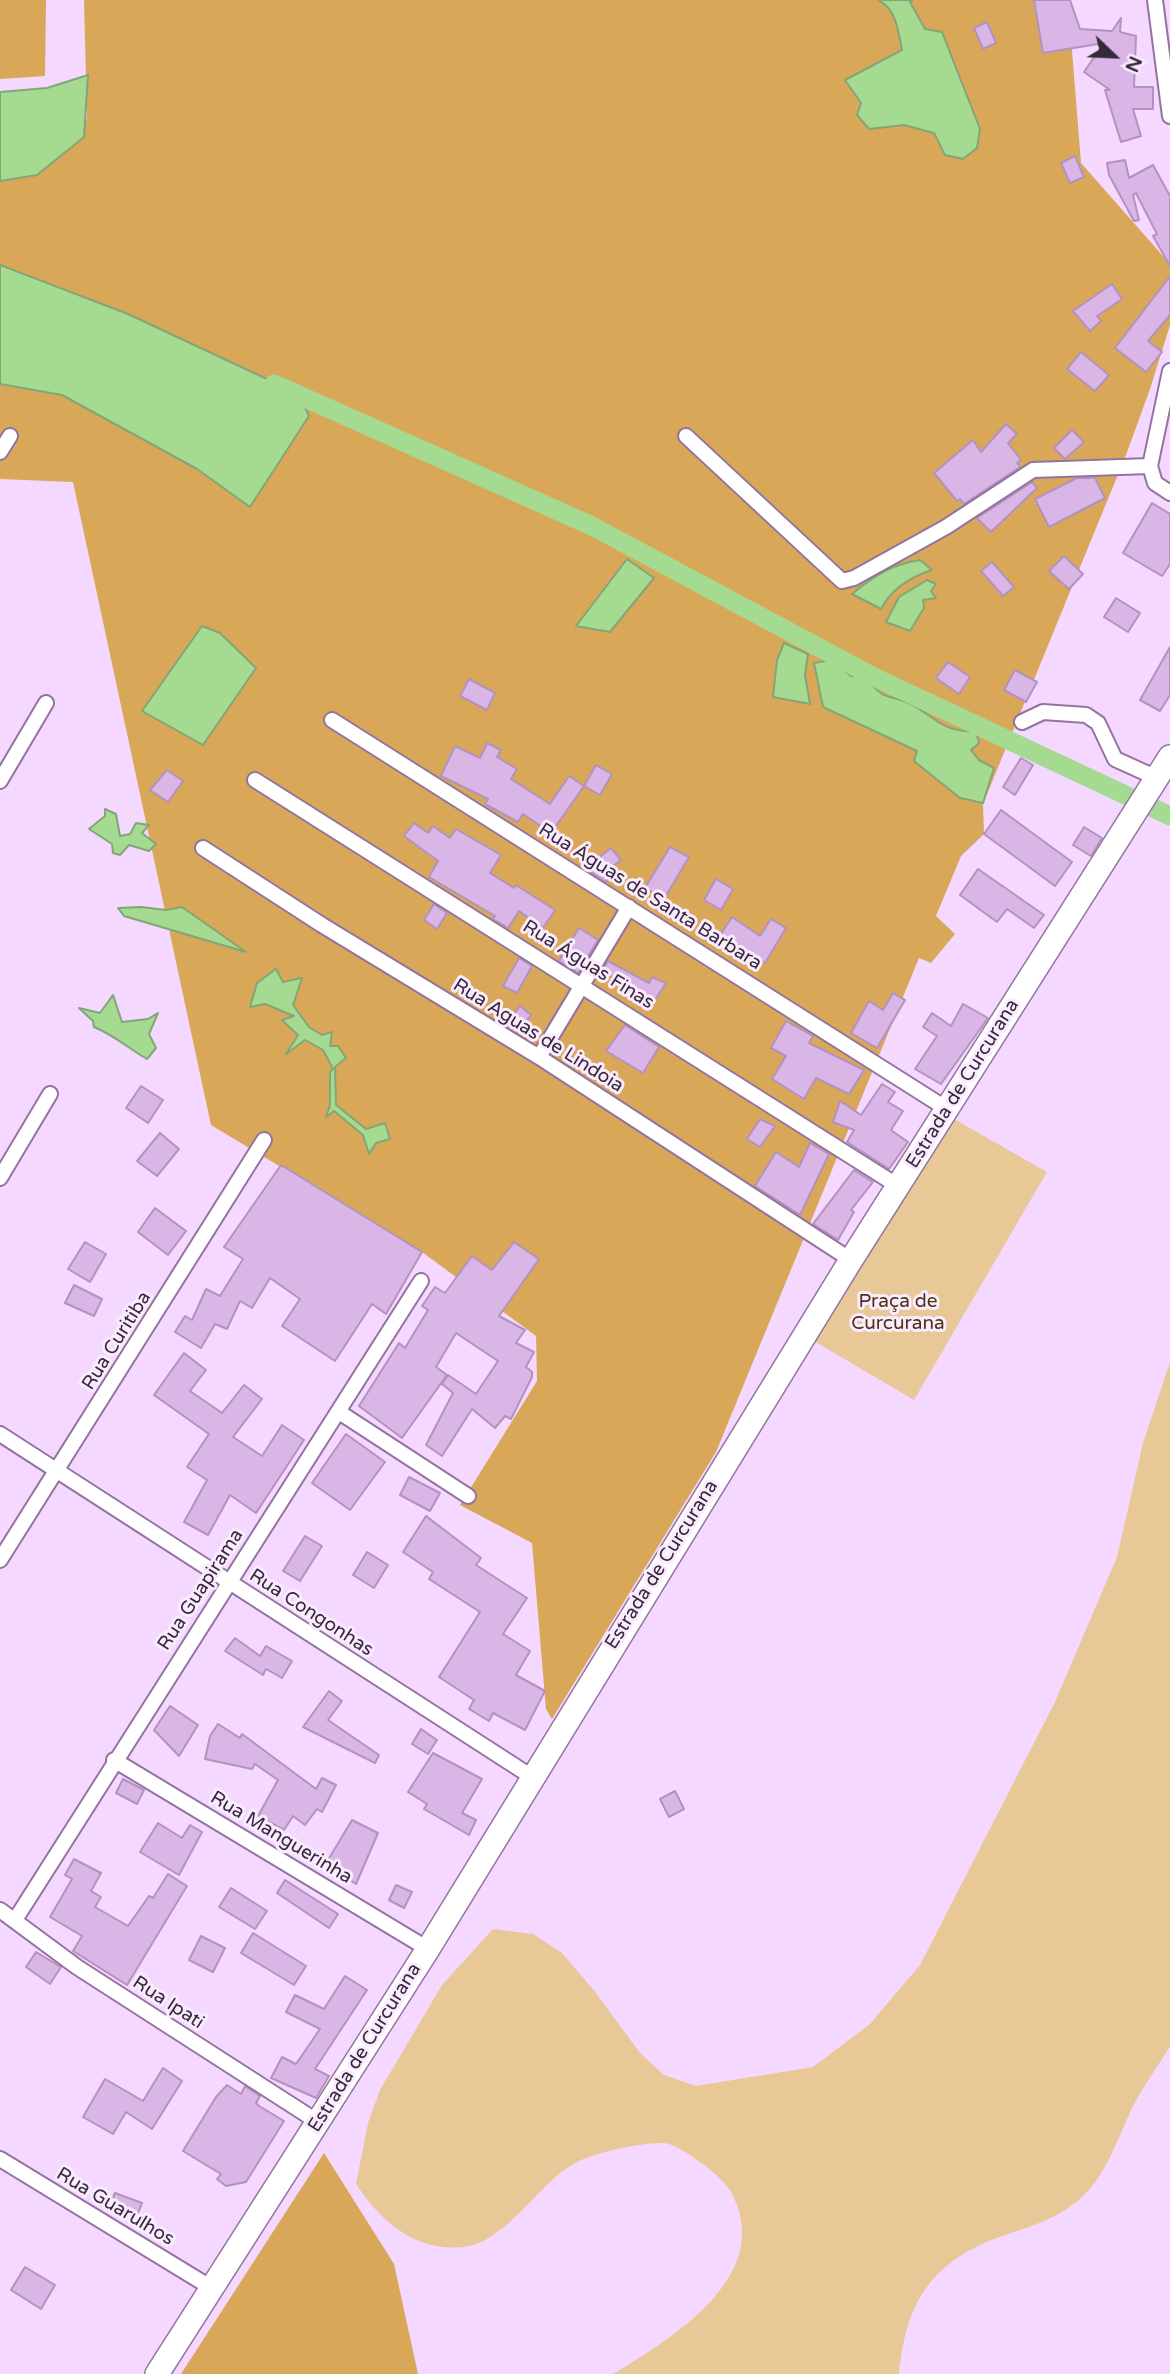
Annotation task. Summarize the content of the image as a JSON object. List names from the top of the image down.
{
  "streets": {
    "main road": ["Estrada de Curcurana"],
    "street": [
      "Rua Águas de Santa Barbara",
      "Rua Águas Finas",
      "Rua Aguas de Lindoia",
      "Rua Curitiba",
      "Rua Guapirama",
      "Rua Congonhas",
      "Rua Manguerinha",
      "Rua Ipati",
      "Rua Guarulhos"
    ]
  },
  "crossings": [
    ["Rua Águas de Santa Barbara", "Estrada de Curcurana"],
    ["Rua Águas Finas", "Estrada de Curcurana"],
    ["Rua Aguas de Lindoia", "Estrada de Curcurana"],
    ["Estrada de Curcurana", "Rua Congonhas"],
    ["Estrada de Curcurana", "Rua Manguerinha"],
    ["Estrada de Curcurana", "Rua Ipati"],
    ["Estrada de Curcurana", "Rua Guarulhos"],
    ["Rua Curitiba", "Rua Congonhas"],
    ["Rua Guapirama", "Rua Congonhas"],
    ["Rua Guapirama", "Rua Manguerinha"],
    ["Rua Guapirama", "Rua Ipati"]
  ],
  "parks": ["Praça de Curcurana"],
  "north": "bottom right"
}
